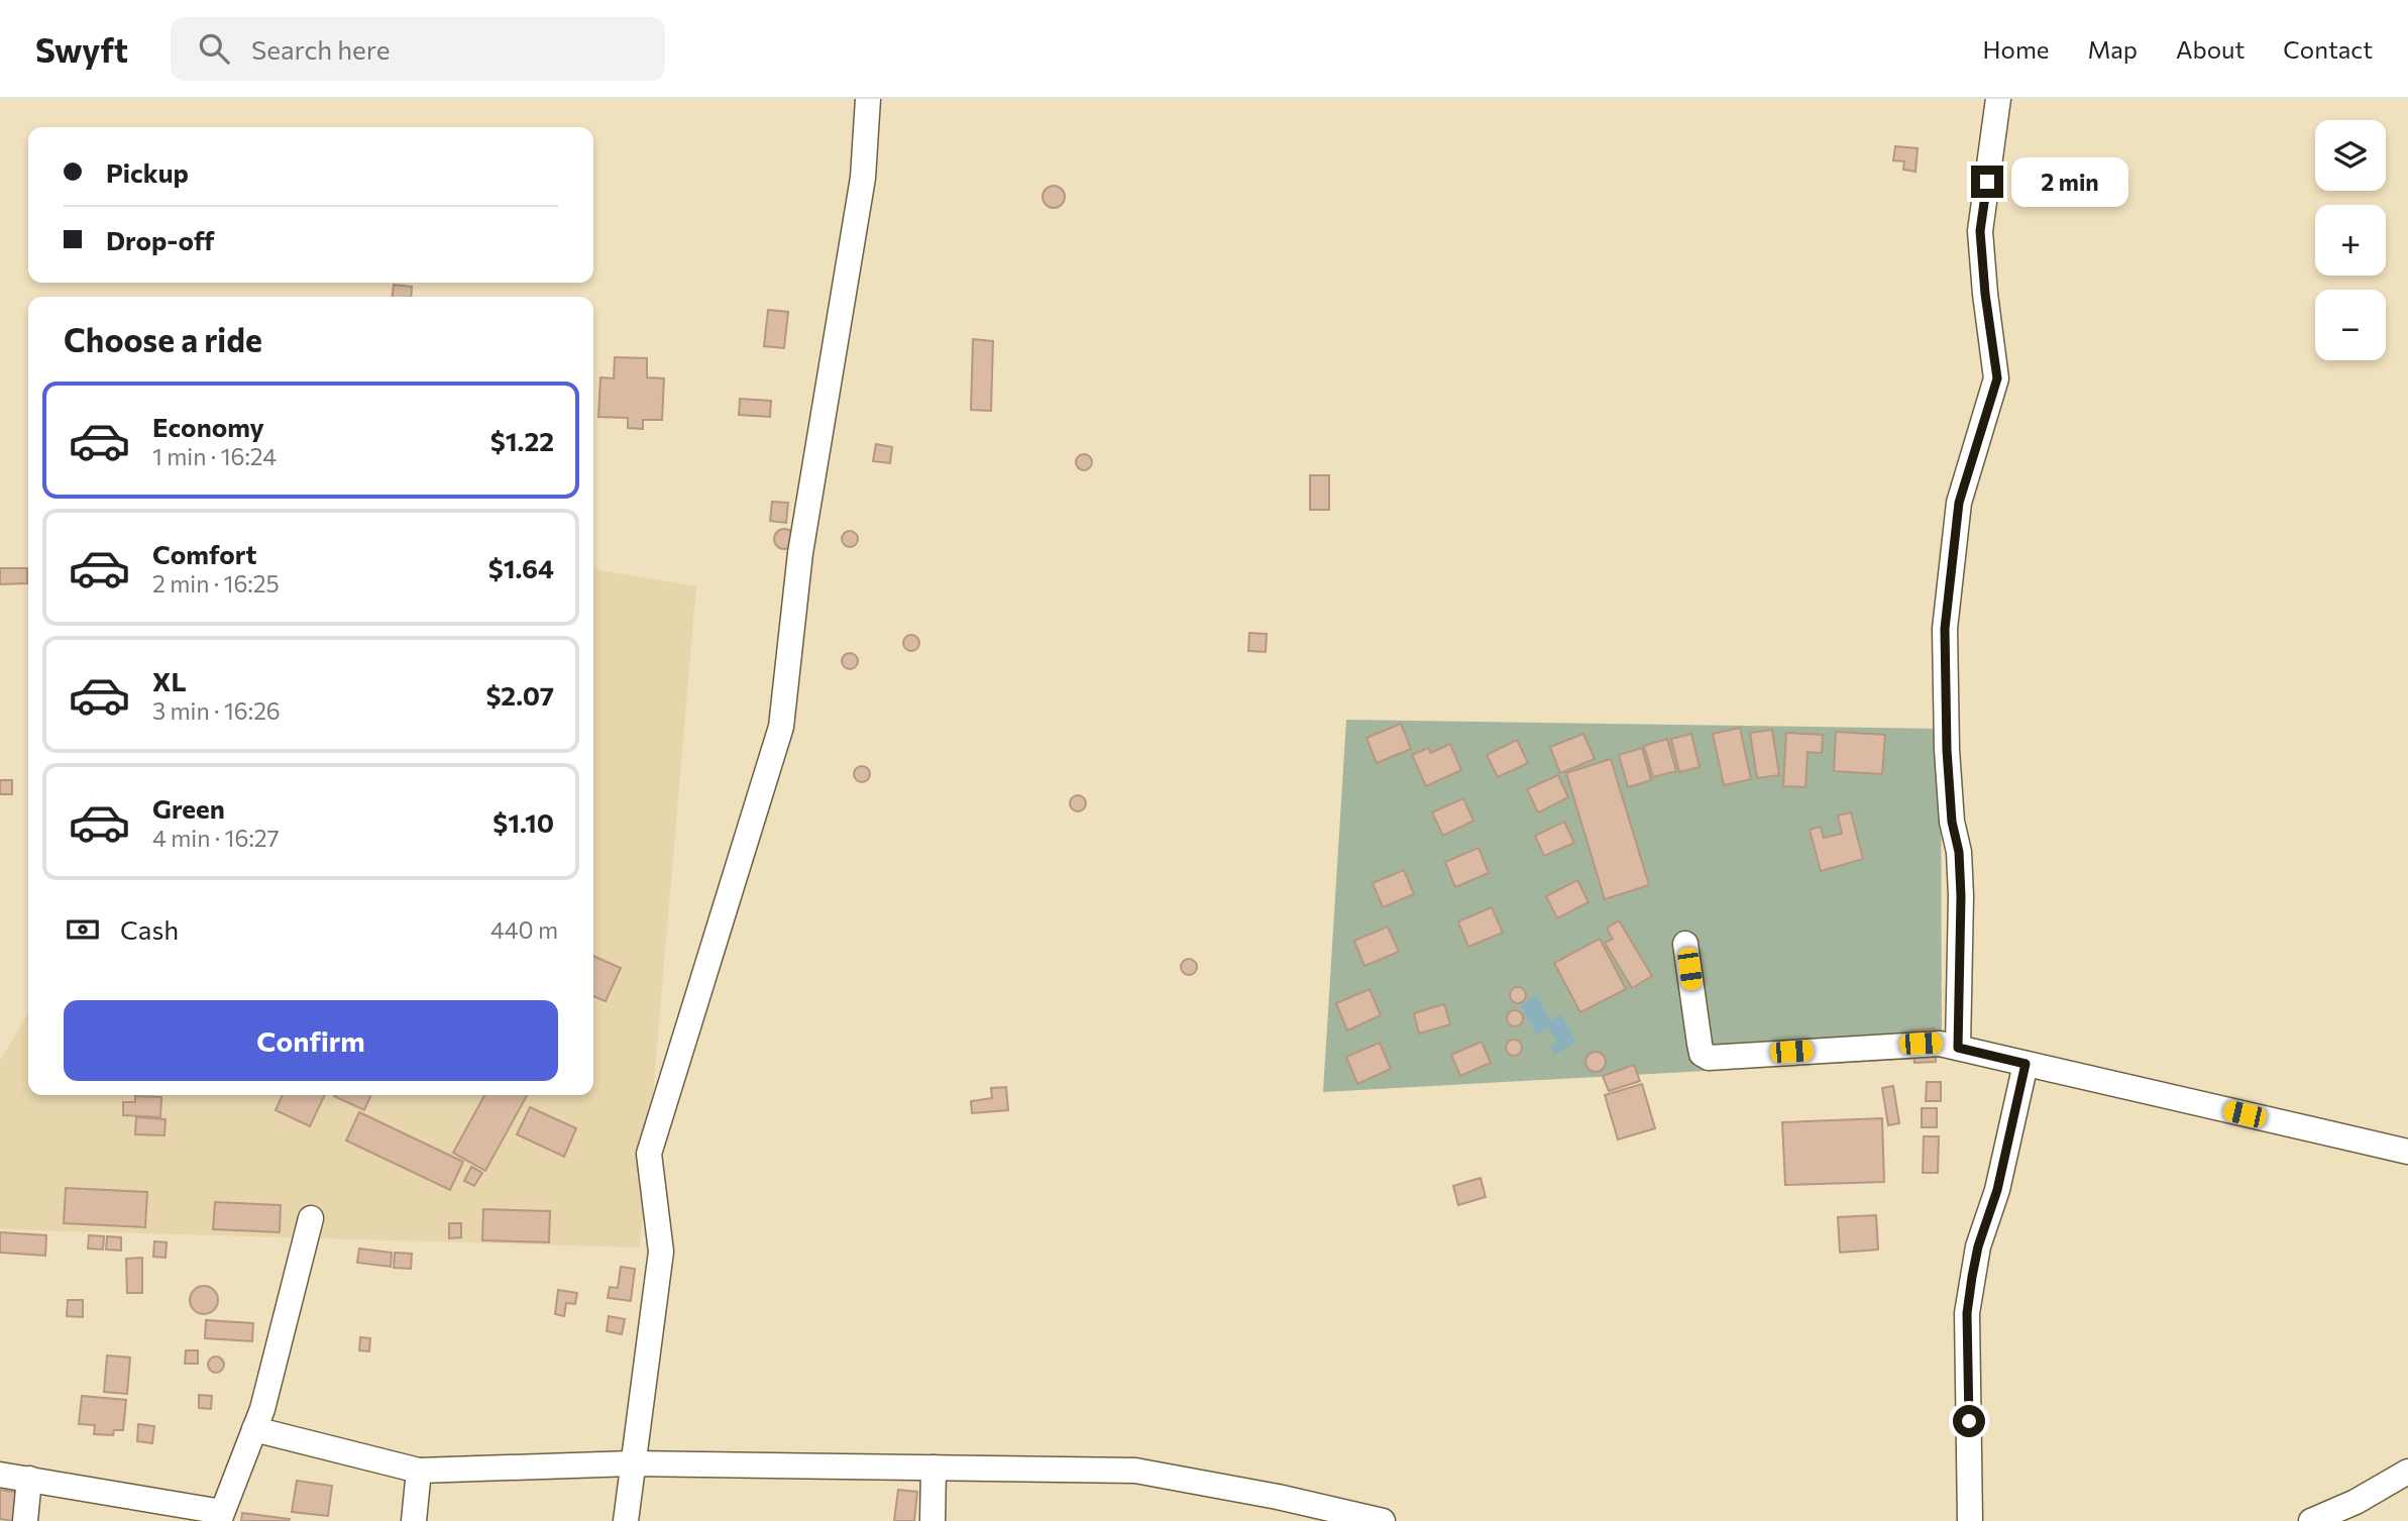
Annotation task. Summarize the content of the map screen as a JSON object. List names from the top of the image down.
{
  "page": {
    "header": "Swyft",
    "search": "Search here",
    "nav": [
      "Home",
      "Map",
      "About",
      "Contact"
    ],
    "map_buttons": ["+", "−"],
    "banner": ["Pickup", "Drop-off"],
    "bubble": "2 min",
    "heading": "Choose a ride",
    "list": [
      {
        "name": "Economy",
        "note": "1 min · 16:24",
        "value": "$1.22"
      },
      {
        "name": "Comfort",
        "note": "2 min · 16:25",
        "value": "$1.64"
      },
      {
        "name": "XL",
        "note": "3 min · 16:26",
        "value": "$2.07"
      },
      {
        "name": "Green",
        "note": "4 min · 16:27",
        "value": "$1.10"
      }
    ],
    "pay": ["Cash", "440 m"],
    "buttons": "Confirm"
  }
}
